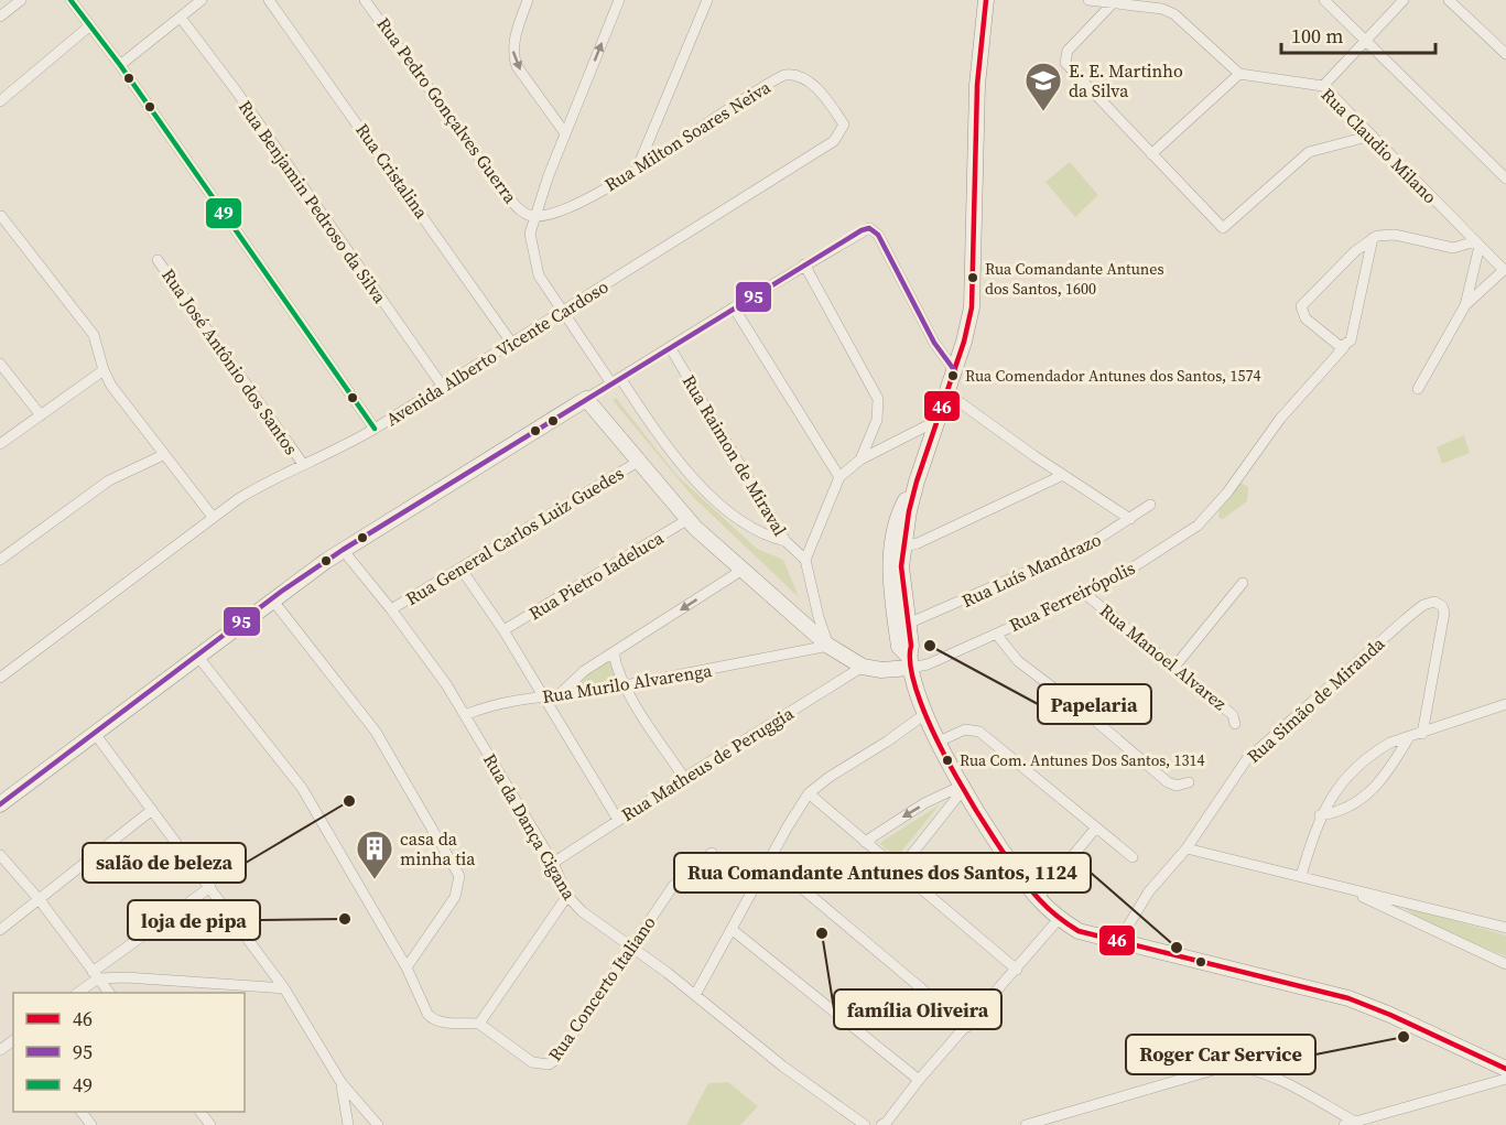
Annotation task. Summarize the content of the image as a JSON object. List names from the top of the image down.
{
  "streets": {
    "street": [
      "Rua Pedro Gonçalves Guerra",
      "Rua Milton Soares Neiva",
      "Rua Claudio Milano",
      "Rua Cristalina",
      "Rua Benjamin Pedroso da Silva",
      "Avenida Alberto Vicente Cardoso",
      "Rua José Antônio dos Santos",
      "Rua Raimon de Miraval",
      "Rua General Carlos Luiz Guedes",
      "Rua Luís Mandrazo",
      "Rua Pietro Iadeluca",
      "Rua Ferreirópolis",
      "Rua Manoel Alvarez",
      "Rua Murilo Alvarenga",
      "Rua Simão de Miranda",
      "Rua Matheus de Peruggia",
      "Rua da Dança Cigana",
      "Rua Concerto Italiano"
    ]
  },
  "crossings": [
    ["Rua Pedro Gonçalves Guerra", "Rua Milton Soares Neiva"],
    ["Rua Milton Soares Neiva", "Avenida Alberto Vicente Cardoso"],
    ["Rua Cristalina", "Avenida Alberto Vicente Cardoso"],
    ["Rua Benjamin Pedroso da Silva", "Avenida Alberto Vicente Cardoso"],
    ["Avenida Alberto Vicente Cardoso", "Rua José Antônio dos Santos"],
    ["Rua General Carlos Luiz Guedes", "Rua da Dança Cigana"],
    ["Rua Ferreirópolis", "Rua Manoel Alvarez"],
    ["Rua Murilo Alvarenga", "Rua da Dança Cigana"],
    ["Rua Matheus de Peruggia", "Rua da Dança Cigana"],
    ["Rua da Dança Cigana", "Rua Concerto Italiano"]
  ],
  "places": {
    "school or university": ["E. E. Martinho da Silva"],
    "other": [
      "Rua Comandante Antunes dos Santos, 1600",
      "Rua Comendador Antunes dos Santos, 1574",
      "Papelaria",
      "Rua Com. Antunes Dos Santos, 1314",
      "salão de beleza",
      "loja de pipa",
      "família Oliveira",
      "Rua Comandante Antunes dos Santos, 1124",
      "Roger Car Service"
    ],
    "building": ["casa da minha tia"]
  },
  "lines": ["transit line 46", "transit line 49", "transit line 95"],
  "legend": ["46", "95", "49"],
  "scale_bar": "100 m"
}
